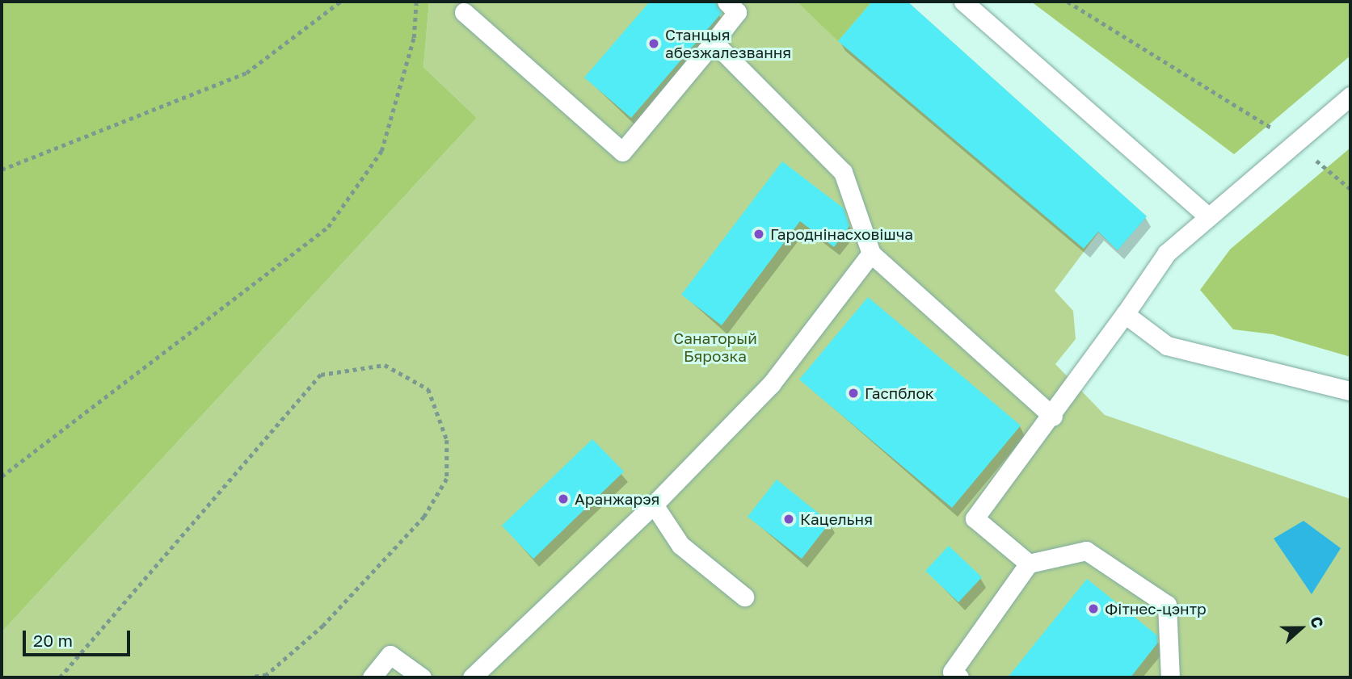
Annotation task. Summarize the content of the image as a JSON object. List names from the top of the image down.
{
  "parks": ["Санаторый Бярозка"],
  "places": [
    "Станцыя абезжалезвання",
    "Гароднінасховішча",
    "Гаспблок",
    "Аранжарэя",
    "Кацельня",
    "Фітнес-цэнтр"
  ],
  "scale_bar": "20 m",
  "north": "right"
}
